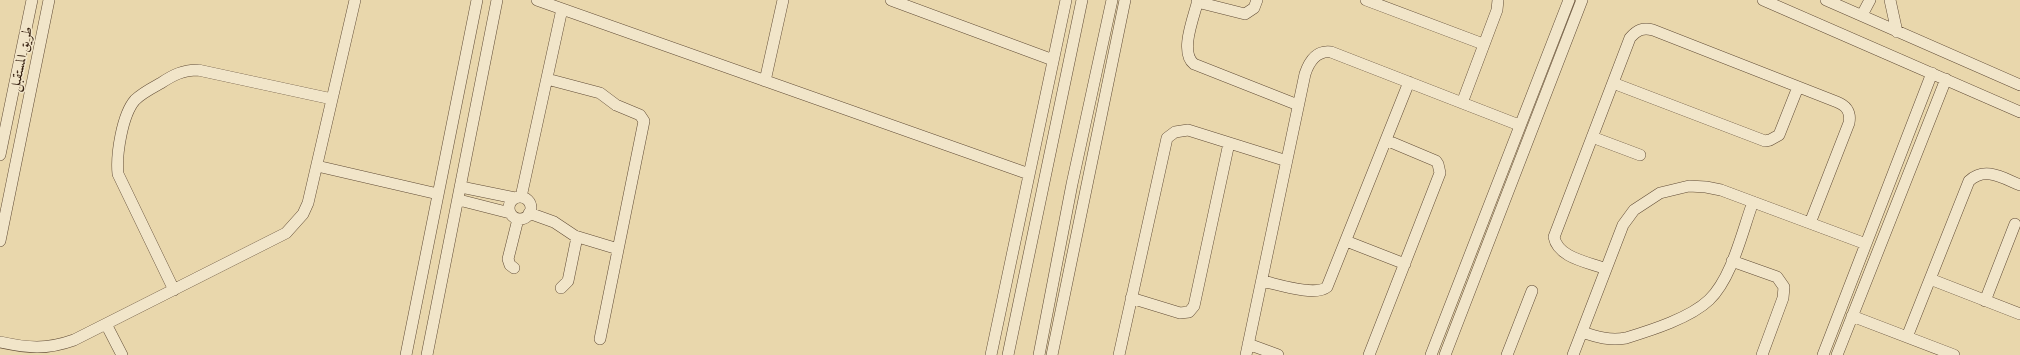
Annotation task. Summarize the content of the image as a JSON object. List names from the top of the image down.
{
  "streets": {
    "street": ["طريق المستقبل"]
  }
}
